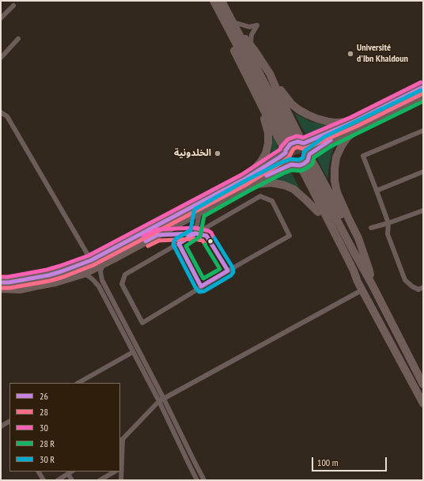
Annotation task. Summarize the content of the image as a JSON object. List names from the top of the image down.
{
  "places": ["Université d'Ibn Khaldoun", "الخلدونية"],
  "lines": ["transit line 30", "transit line 26", "transit line 28"],
  "legend": [
    "26",
    "28",
    "30",
    "28 R",
    "30 R"
  ],
  "scale_bar": "100 m"
}
